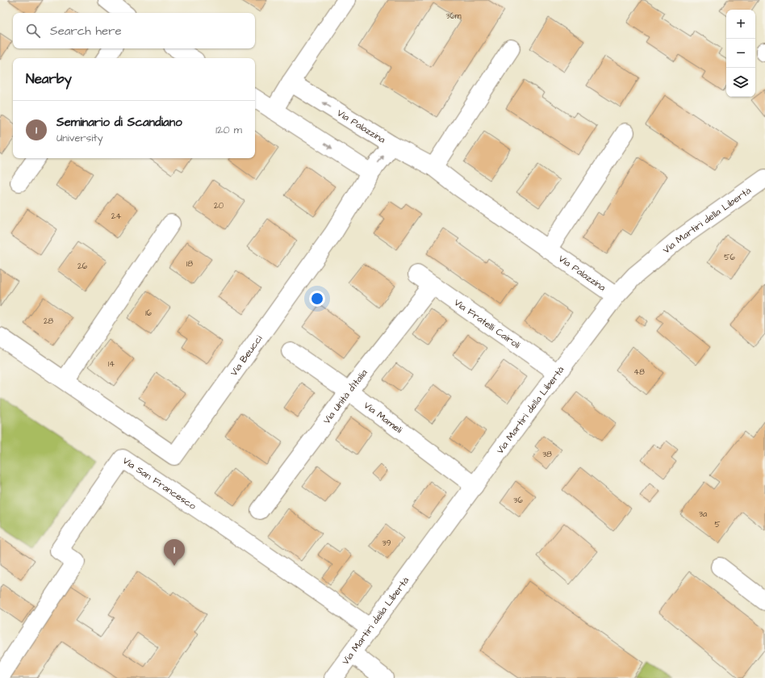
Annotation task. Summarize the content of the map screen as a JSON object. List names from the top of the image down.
{
  "streets": {
    "street": [
      "Via Palazzina",
      "Via Martiri della Libertà",
      "Via Fratelli Cairoli",
      "Via Beucci",
      "Via Unità d'Italia",
      "Via Mameli",
      "Via San Francesco"
    ]
  },
  "crossings": [
    ["Via Palazzina", "Via Martiri della Libertà"],
    ["Via Palazzina", "Via Beucci"],
    ["Via Martiri della Libertà", "Via Fratelli Cairoli"],
    ["Via Martiri della Libertà", "Via Mameli"],
    ["Via Martiri della Libertà", "Via San Francesco"],
    ["Via Fratelli Cairoli", "Via Unità d'Italia"],
    ["Via Unità d'Italia", "Via Mameli"]
  ],
  "house_numbers": [
    "36m",
    "20",
    "24",
    "56",
    "18",
    "26",
    "16",
    "28",
    "14",
    "48",
    "38",
    "36",
    "3a",
    "5",
    "39"
  ],
  "page": {
    "map_buttons": ["+", "−"],
    "search": "Search here",
    "heading": "Nearby",
    "list": [
      {
        "mark": "1",
        "name": "Seminario di Scandiano",
        "note": "University",
        "value": "120 m"
      }
    ],
    "pins": "1"
  }
}
